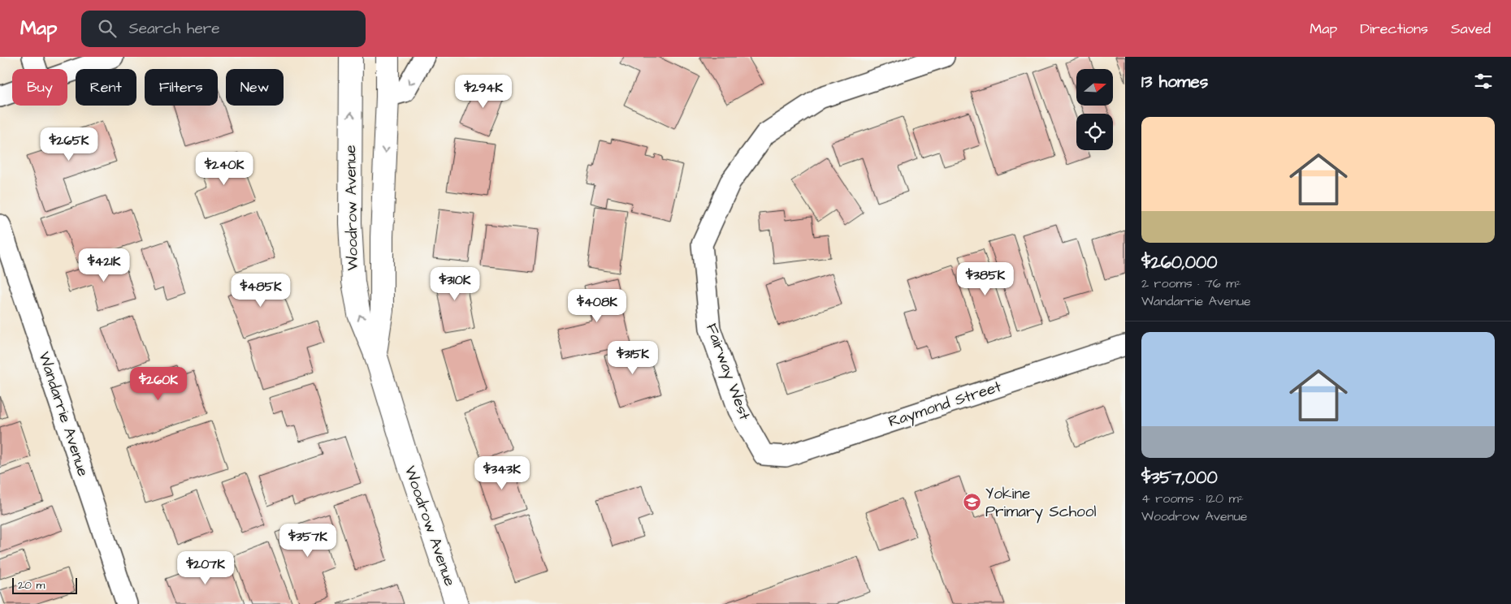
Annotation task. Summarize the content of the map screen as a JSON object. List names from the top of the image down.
{
  "streets": {
    "main road": ["Woodrow Avenue"],
    "street": ["Fairway West", "Raymond Street", "Wandarrie Avenue"]
  },
  "crossings": [
    ["Fairway West", "Raymond Street"]
  ],
  "places": {
    "school or university": ["Yokine Primary School"]
  },
  "scale_bar": "20 m",
  "north": "right",
  "page": {
    "header": "Map",
    "search": "Search here",
    "nav": ["Map", "Directions", "Saved"],
    "heading": "13 homes",
    "chip": [
      "Buy",
      "Rent",
      "Filters",
      "New"
    ],
    "price": [
      "$294K",
      "$265K",
      "$240K",
      "$421K",
      "$385K",
      "$310K",
      "$485K",
      "$408K",
      "$315K",
      "$260K",
      "$343K",
      "$357K",
      "$207K"
    ],
    "list": [
      {
        "name": "$260,000",
        "note": "2 rooms · 76 m² · Wandarrie Avenue"
      },
      {
        "name": "$357,000",
        "note": "4 rooms · 120 m² · Woodrow Avenue"
      }
    ],
    "scale": "20 m"
  }
}
